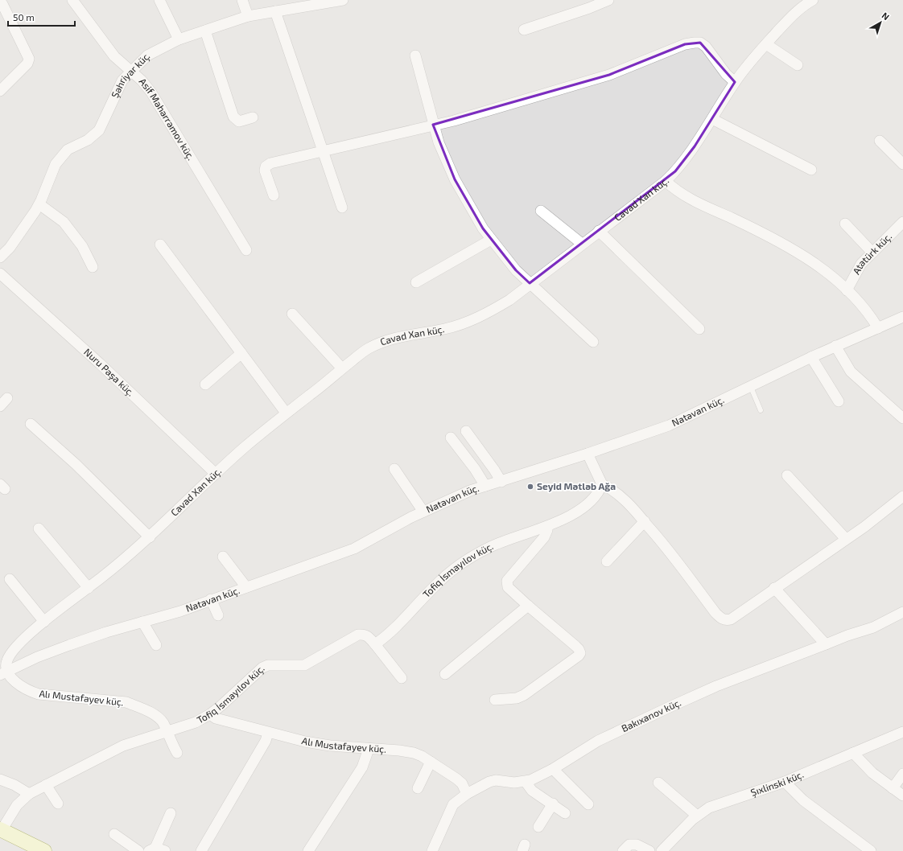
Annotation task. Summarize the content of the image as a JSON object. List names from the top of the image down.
{
  "streets": {
    "street": [
      "Şəhriyar küç.",
      "Asif Məhərrəmov küç.",
      "Cavad Xan küç.",
      "Atatürk küç.",
      "Nuru Paşa küç.",
      "Natəvan küç.",
      "Tofiq İsmayılov küç.",
      "Alı Mustafayev küç.",
      "Bakıxanov küç.",
      "Şıxlinski küç."
    ]
  },
  "crossings": [
    ["Şəhriyar küç.", "Asif Məhərrəmov küç."],
    ["Cavad Xan küç.", "Nuru Paşa küç."],
    ["Cavad Xan küç.", "Natəvan küç."],
    ["Cavad Xan küç.", "Alı Mustafayev küç."],
    ["Natəvan küç.", "Alı Mustafayev küç."],
    ["Tofiq İsmayılov küç.", "Alı Mustafayev küç."],
    ["Alı Mustafayev küç.", "Bakıxanov küç."]
  ],
  "places": ["Seyid Mətləb Ağa"],
  "scale_bar": "50 m",
  "north": "top right"
}
